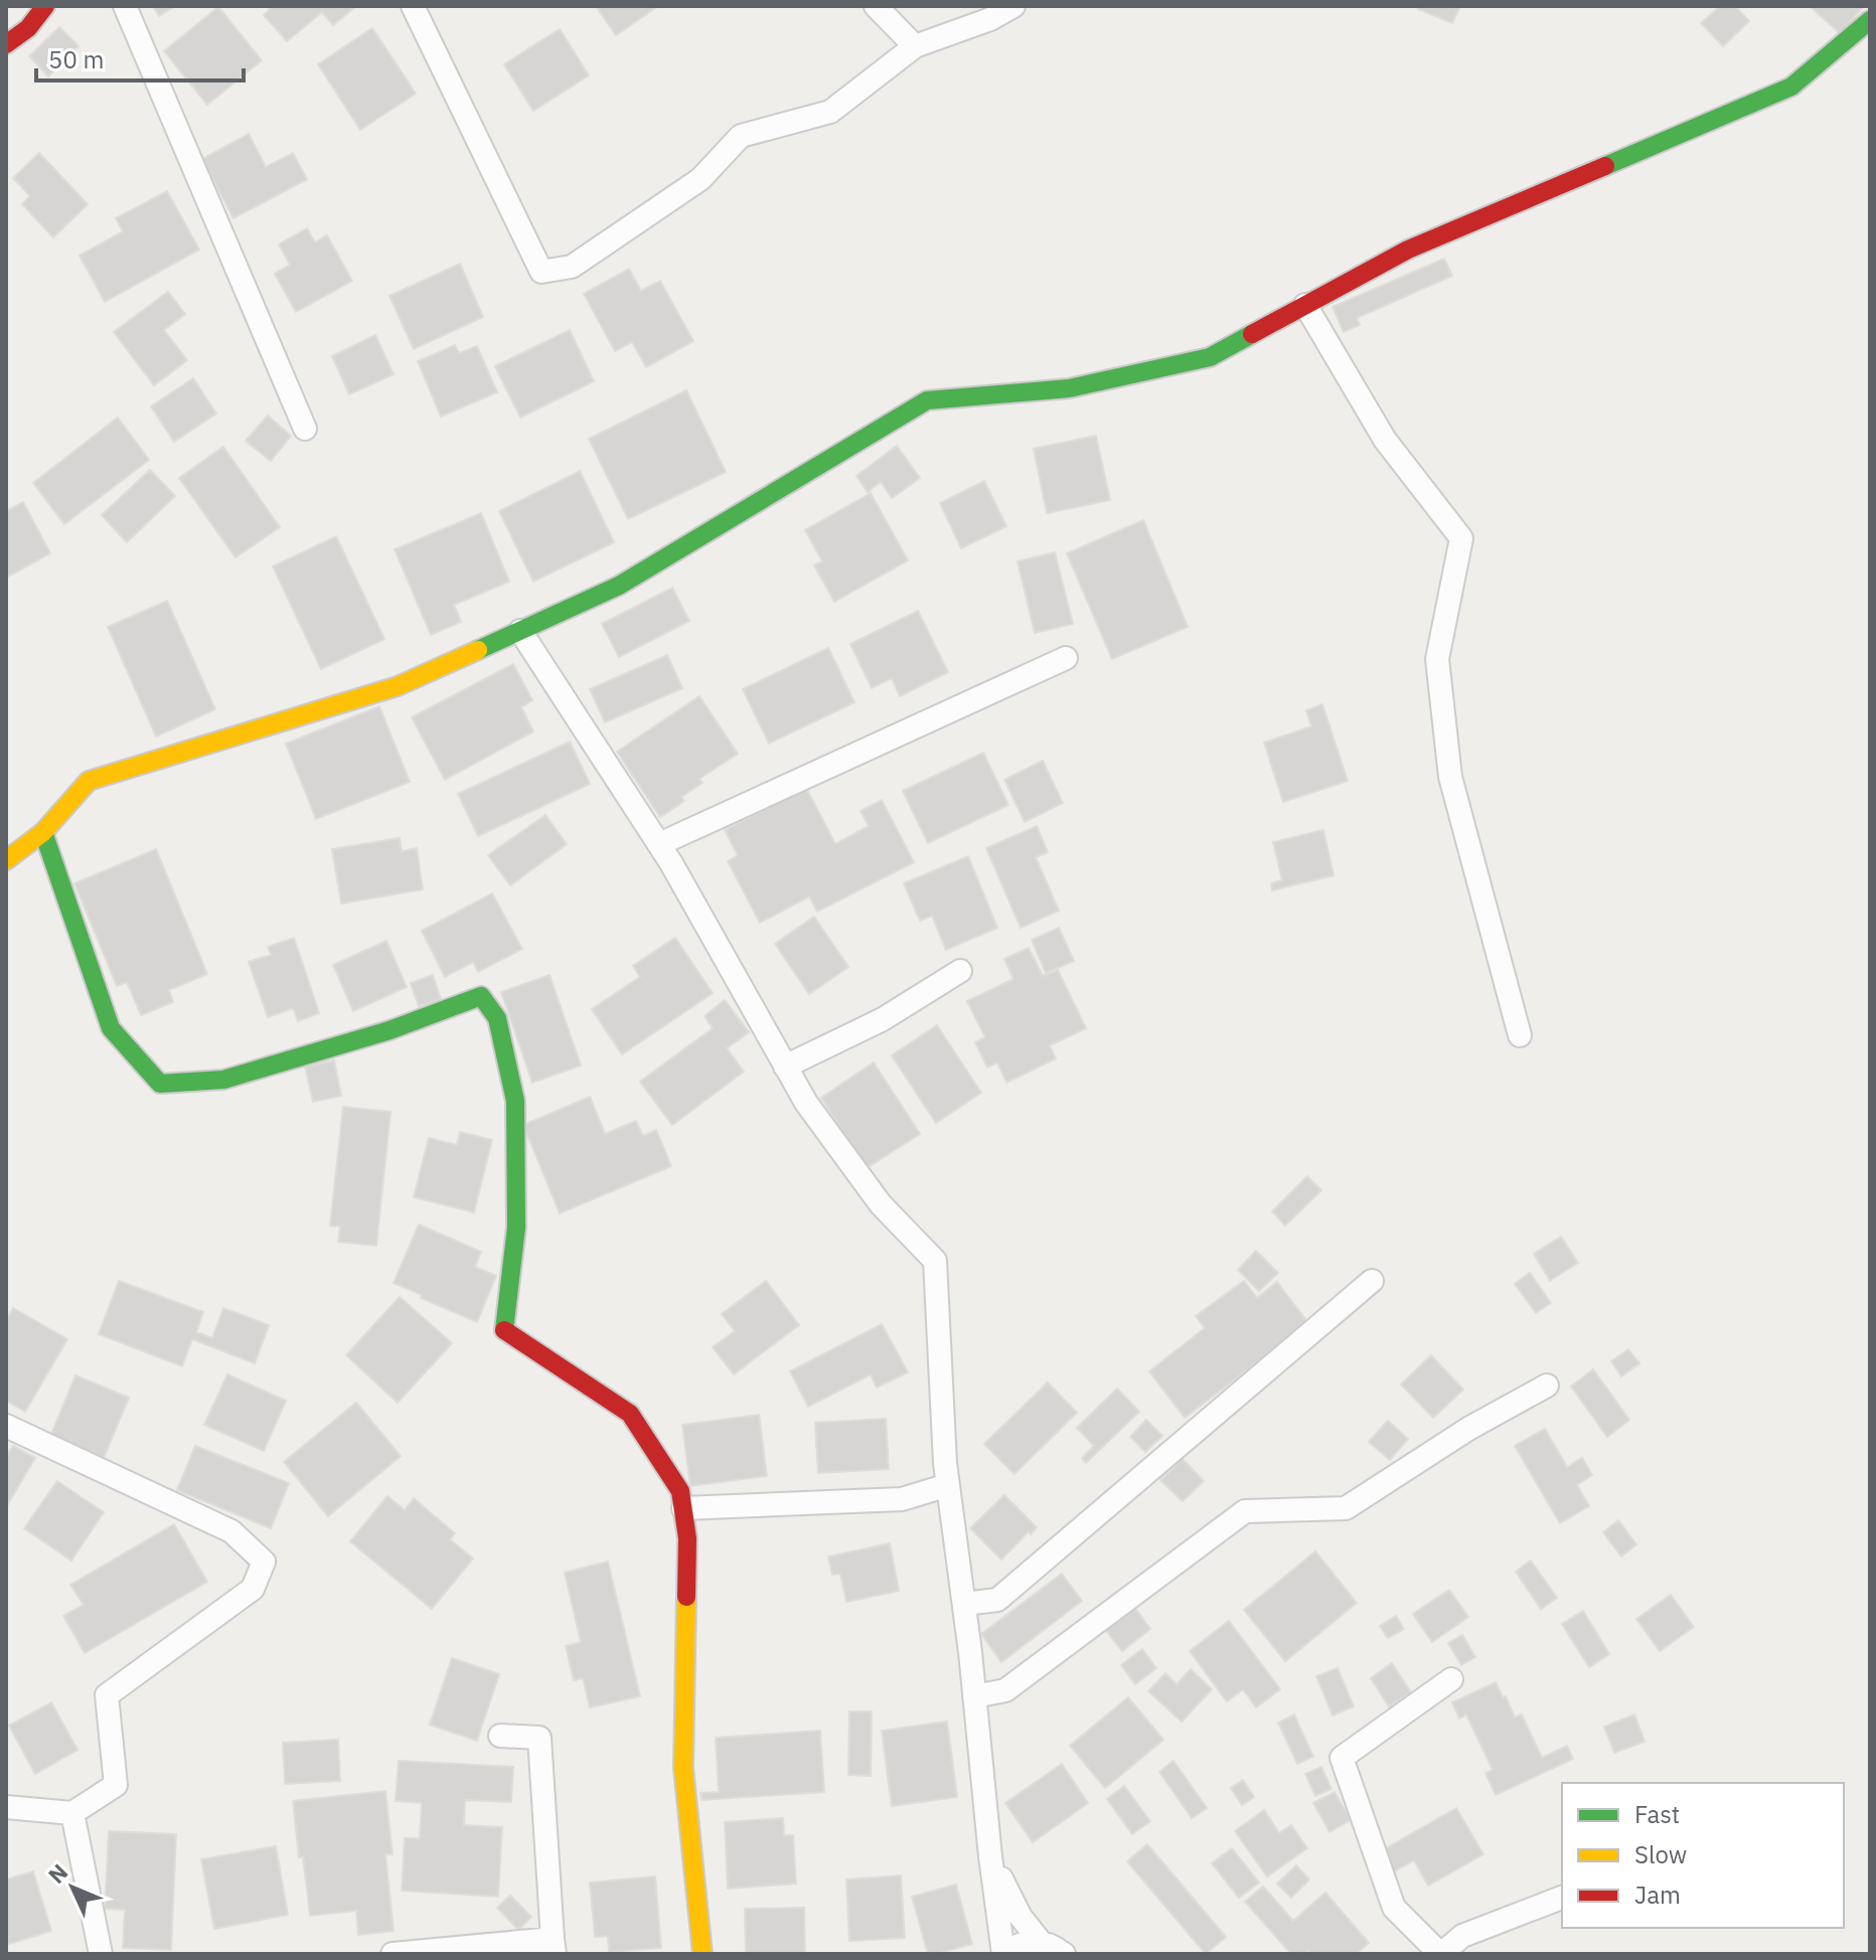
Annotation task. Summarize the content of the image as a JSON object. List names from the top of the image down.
{
  "legend": ["Fast", "Slow", "Jam"],
  "scale_bar": "50 m",
  "north": "top left"
}
